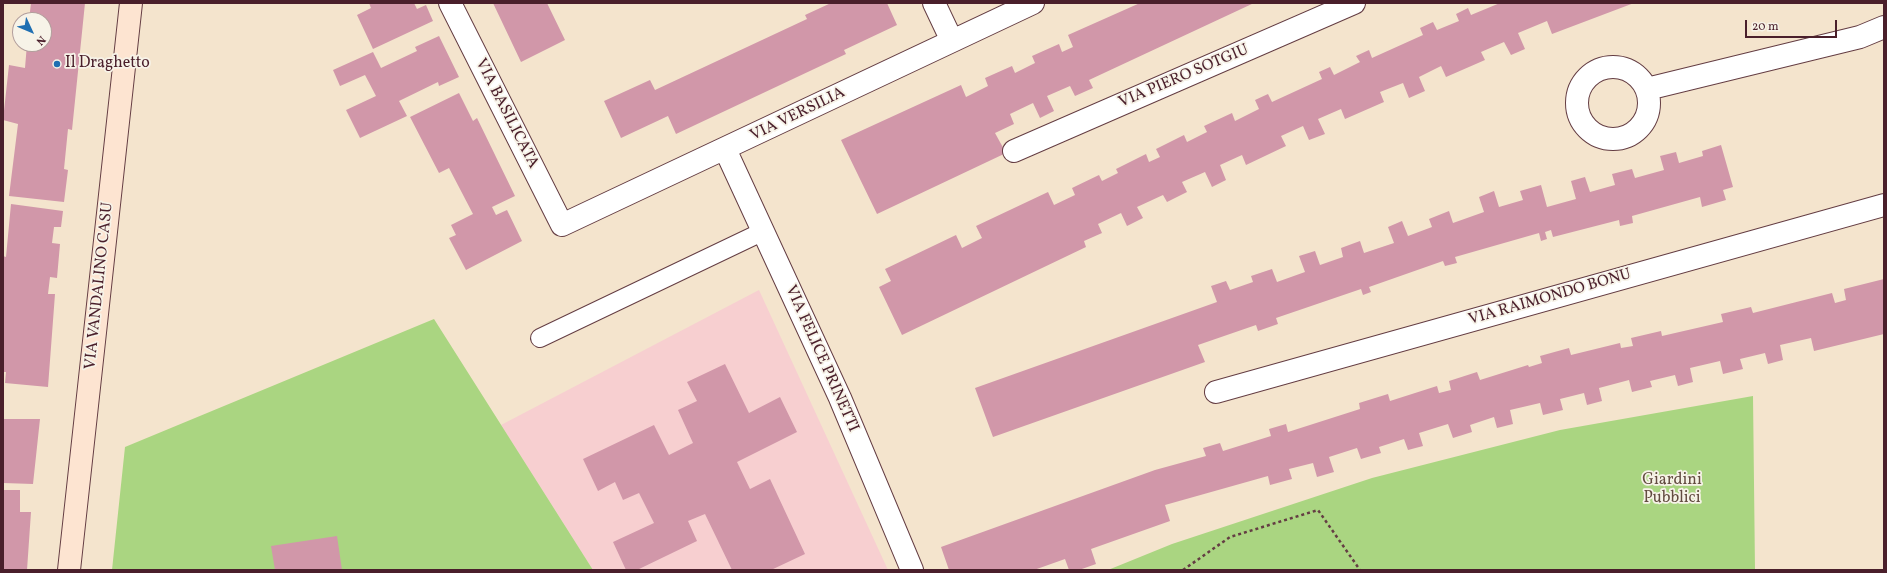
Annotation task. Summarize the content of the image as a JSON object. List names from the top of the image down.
{
  "streets": {
    "main road": ["VIA VANDALINO CASU"],
    "street": [
      "VIA PIERO SOTGIU",
      "VIA BASILICATA",
      "VIA VERSILIA",
      "VIA RAIMONDO BONU",
      "VIA FELICE PRINETTI"
    ]
  },
  "crossings": [
    ["VIA BASILICATA", "VIA VERSILIA"],
    ["VIA VERSILIA", "VIA FELICE PRINETTI"]
  ],
  "parks": ["Giardini Pubblici"],
  "places": ["Il Draghetto"],
  "scale_bar": "20 m",
  "north": "bottom right"
}
